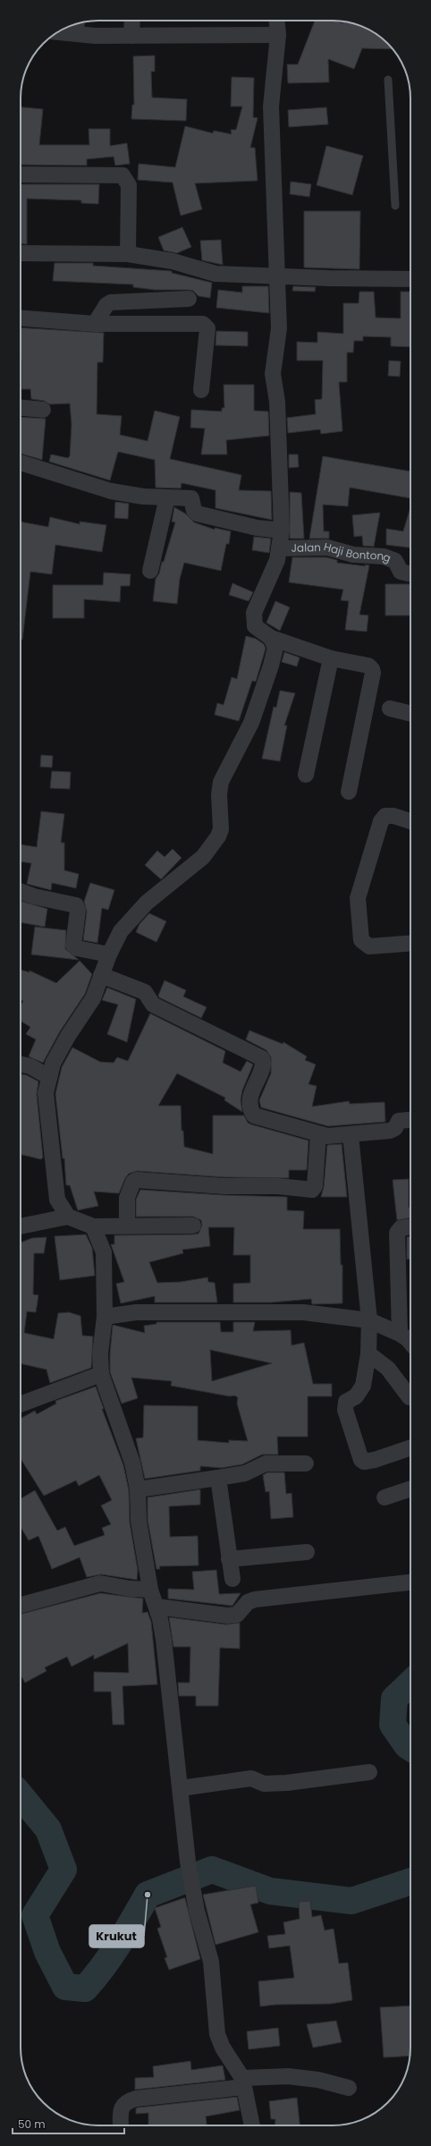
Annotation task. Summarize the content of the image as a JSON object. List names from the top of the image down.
{
  "streets": {
    "street": ["Jalan Haji Bontong"]
  },
  "places": ["Krukut"],
  "scale_bar": "50 m"
}
